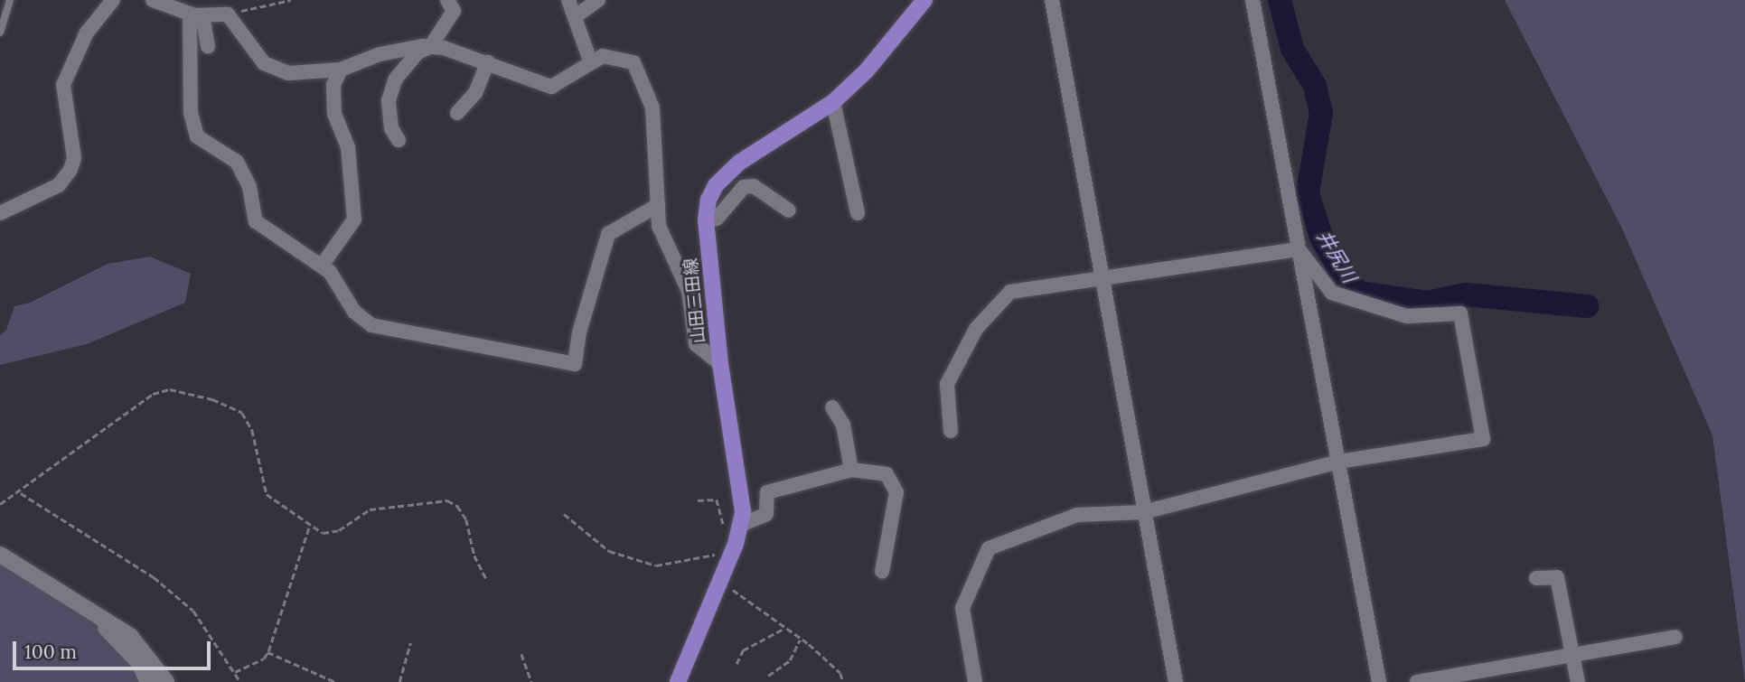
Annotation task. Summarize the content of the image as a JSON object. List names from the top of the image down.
{
  "streets": {
    "main road": ["山田三田線"]
  },
  "water": ["井尻川"],
  "scale_bar": "100 m"
}
